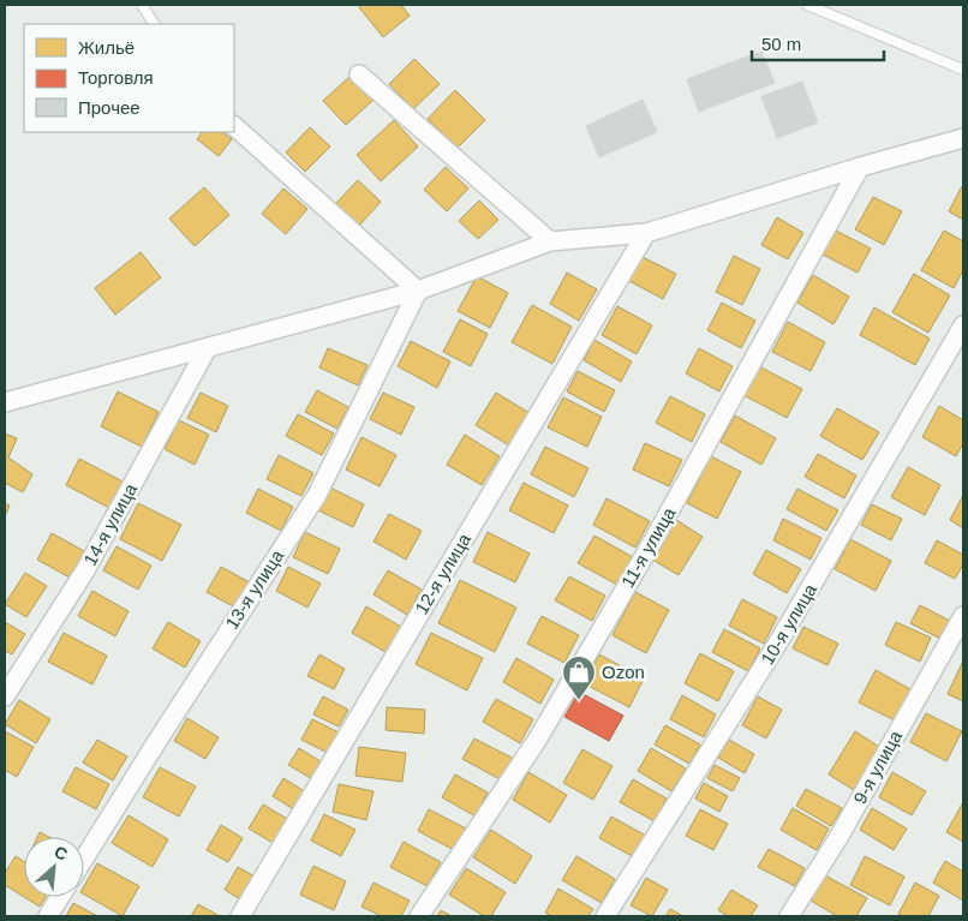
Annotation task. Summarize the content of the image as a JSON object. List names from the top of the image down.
{
  "streets": {
    "street": [
      "14-я улица",
      "11-я улица",
      "12-я улица",
      "13-я улица",
      "10-я улица",
      "9-я улица"
    ]
  },
  "places": {
    "shop": ["Ozon"]
  },
  "legend": ["Жильё", "Торговля", "Прочее"],
  "scale_bar": "50 m",
  "north": "top right"
}
